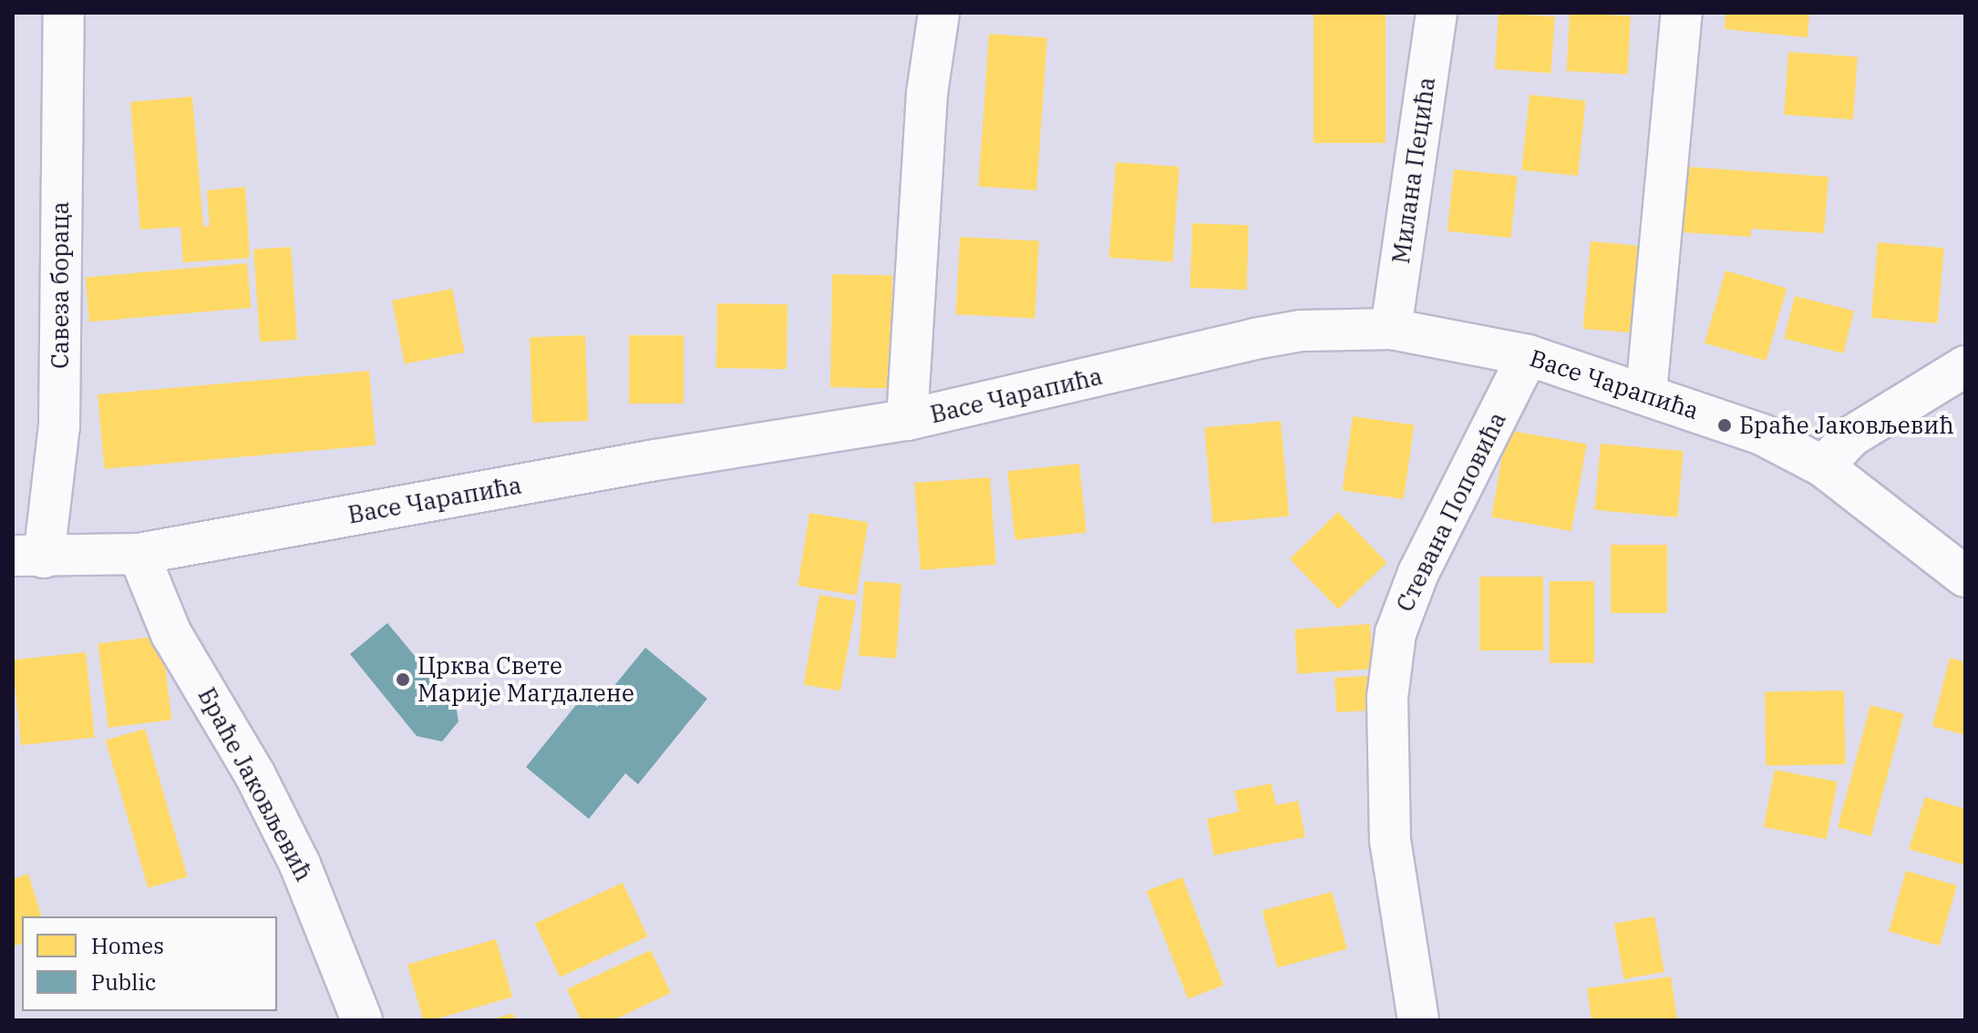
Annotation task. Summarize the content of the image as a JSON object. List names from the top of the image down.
{
  "streets": {
    "street": [
      "Милана Пецића",
      "Савеза бораца",
      "Васе Чарапића",
      "Стевана Поповића",
      "Браће Јаковљевић"
    ]
  },
  "crossings": [
    ["Милана Пецића", "Васе Чарапића"],
    ["Савеза бораца", "Васе Чарапића"],
    ["Васе Чарапића", "Стевана Поповића"],
    ["Васе Чарапића", "Браће Јаковљевић"]
  ],
  "places": ["Браће Јаковљевић", "Црква Свете Марије Магдалене"],
  "legend": ["Homes", "Public"]
}
